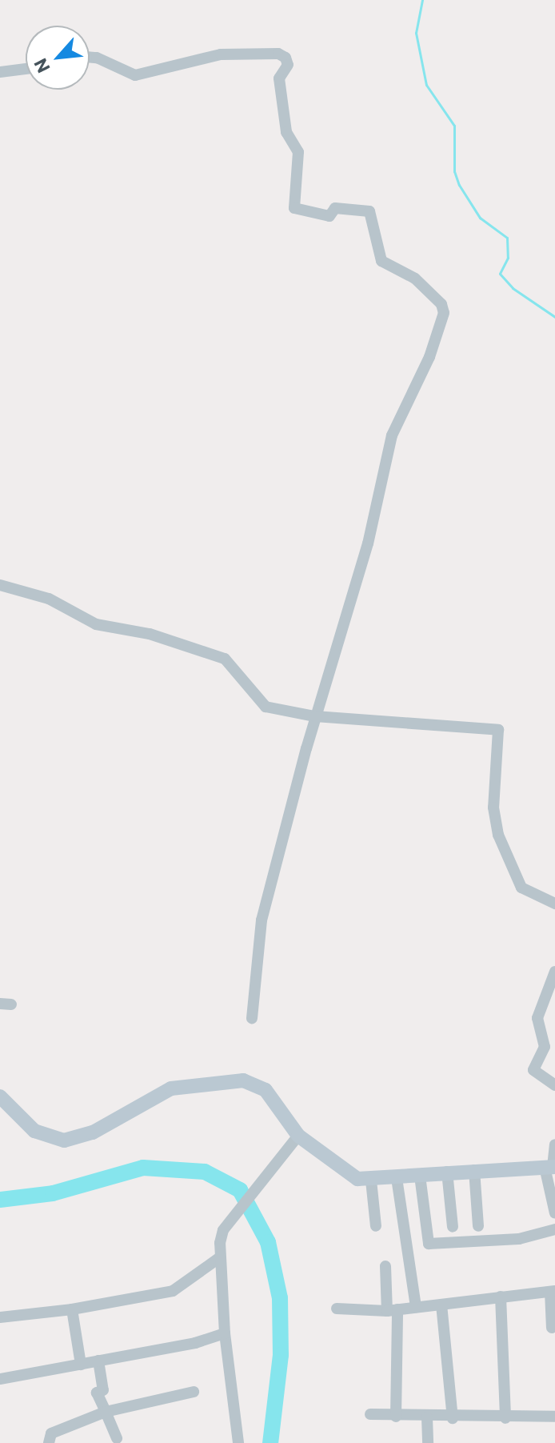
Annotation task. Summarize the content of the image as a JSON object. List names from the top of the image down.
{
  "north": "bottom left"
}
